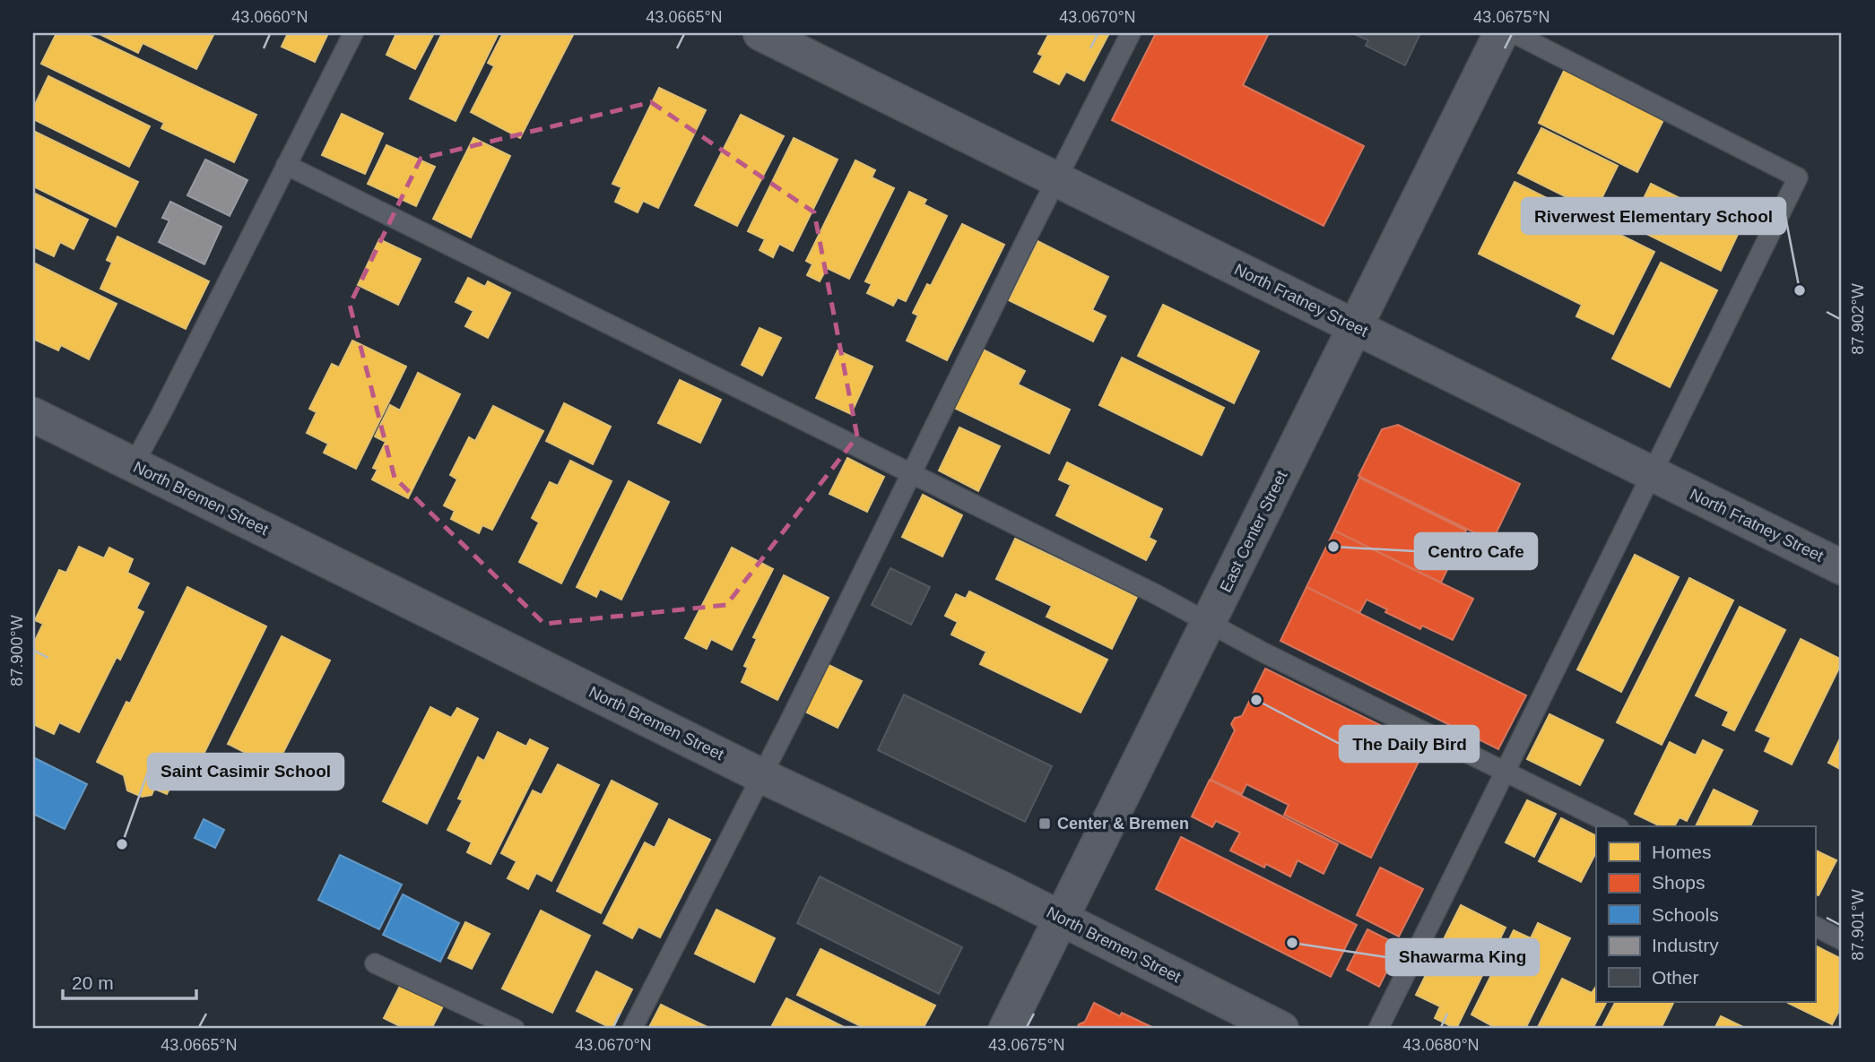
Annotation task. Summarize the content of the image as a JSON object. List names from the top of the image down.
{
  "streets": {
    "street": ["North Fratney Street", "North Bremen Street", "East Center Street"]
  },
  "crossings": [
    ["North Fratney Street", "East Center Street"],
    ["North Bremen Street", "East Center Street"]
  ],
  "places": {
    "other": [
      "Riverwest Elementary School",
      "Centro Cafe",
      "The Daily Bird",
      "Saint Casimir School",
      "Shawarma King"
    ],
    "transit": ["Center & Bremen"]
  },
  "legend": [
    "Homes",
    "Shops",
    "Schools",
    "Industry",
    "Other"
  ],
  "scale_bar": "20 m",
  "coordinates": [
    "43.0660°N",
    "43.0665°N",
    "43.0670°N",
    "43.0675°N",
    "87.902°W",
    "87.900°W",
    "87.901°W",
    "43.0680°N"
  ]
}
